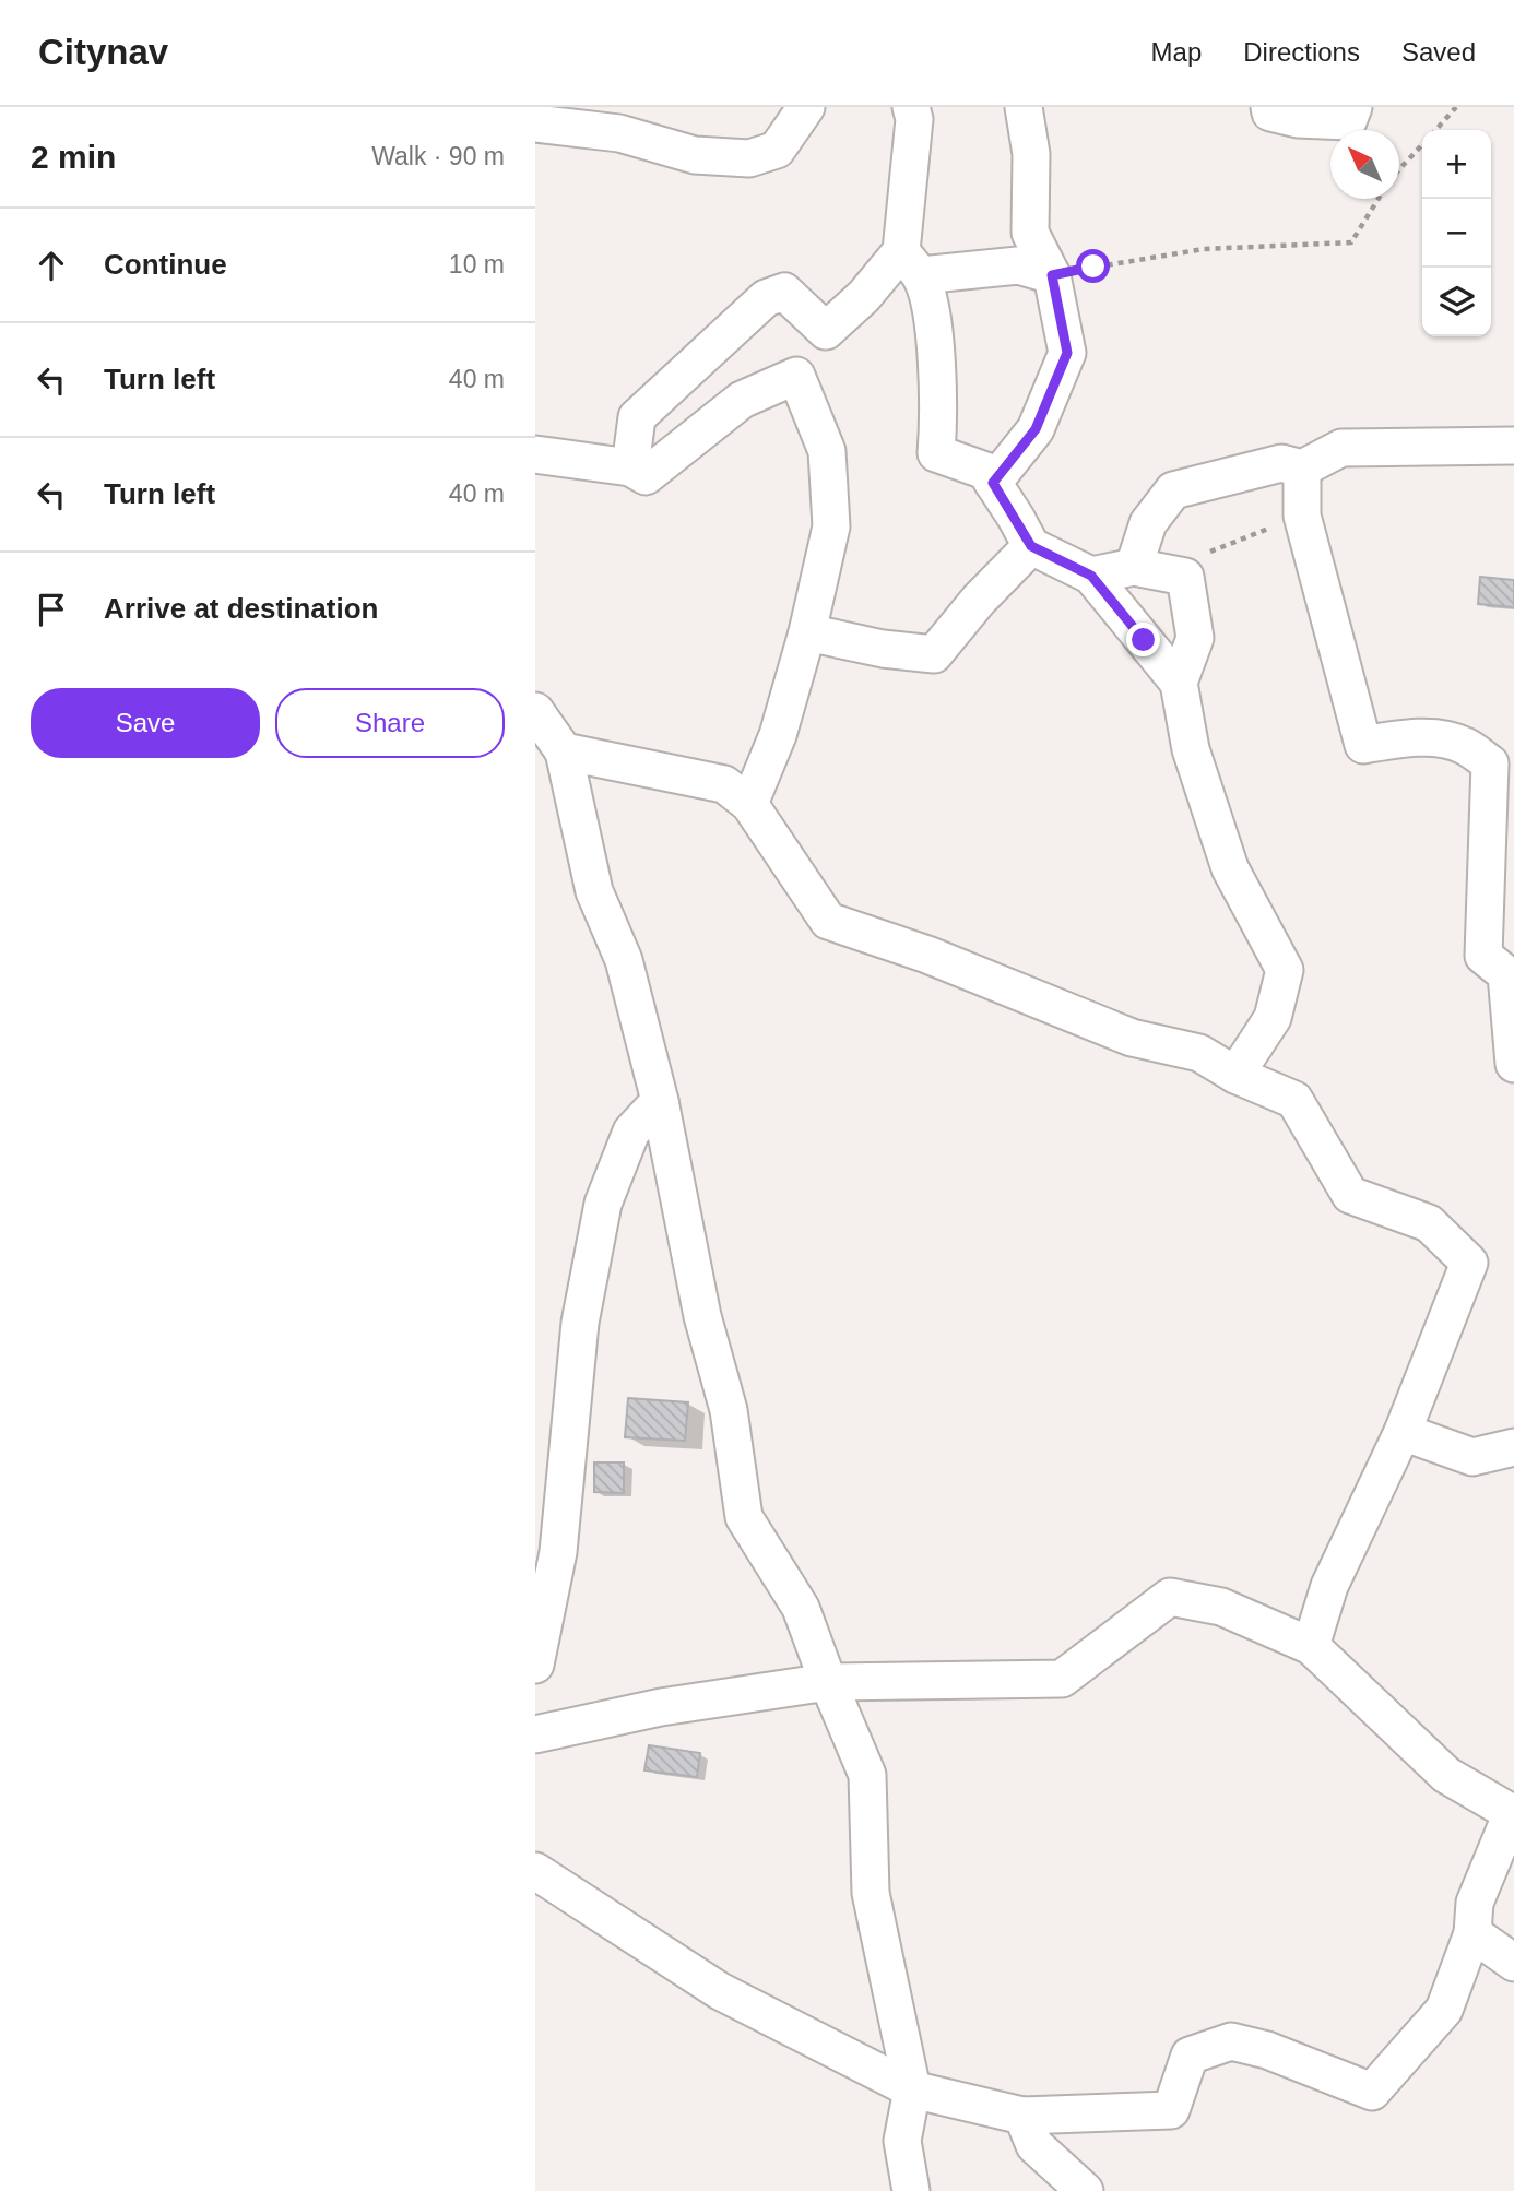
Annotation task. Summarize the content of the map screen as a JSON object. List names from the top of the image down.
{
  "north": "top left",
  "page": {
    "header": "Citynav",
    "nav": ["Map", "Directions", "Saved"],
    "heading": ["2 min", "Walk · 90 m"],
    "map_buttons": ["+", "−"],
    "list": [
      ["Continue", "10 m"],
      ["Turn left", "40 m"],
      ["Turn left", "40 m"],
      "Arrive at destination"
    ],
    "buttons": ["Save", "Share"]
  }
}
